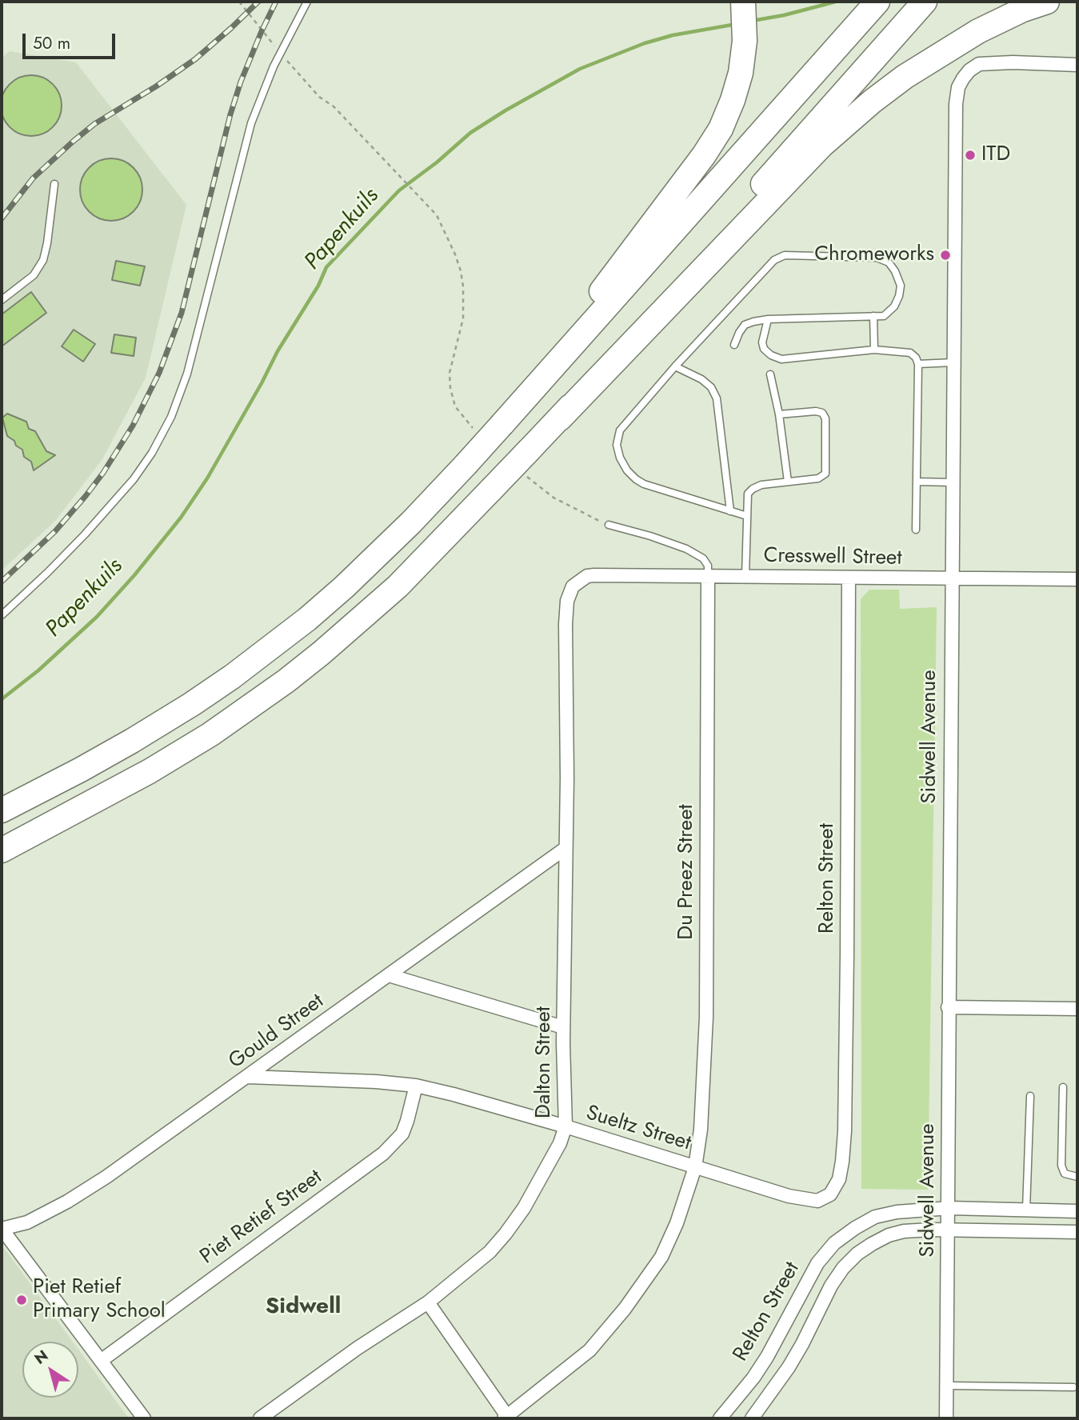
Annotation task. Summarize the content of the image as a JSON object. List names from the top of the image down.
{
  "streets": {
    "street": [
      "Cresswell Street",
      "Sidwell Avenue",
      "Du Preez Street",
      "Relton Street",
      "Gould Street",
      "Dalton Street",
      "Sueltz Street",
      "Piet Retief Street"
    ]
  },
  "crossings": [
    ["Cresswell Street", "Sidwell Avenue"],
    ["Cresswell Street", "Du Preez Street"],
    ["Cresswell Street", "Relton Street"],
    ["Cresswell Street", "Dalton Street"],
    ["Sidwell Avenue", "Relton Street"],
    ["Du Preez Street", "Sueltz Street"],
    ["Relton Street", "Sueltz Street"],
    ["Gould Street", "Dalton Street"],
    ["Gould Street", "Sueltz Street"],
    ["Dalton Street", "Sueltz Street"],
    ["Sueltz Street", "Piet Retief Street"]
  ],
  "districts": ["Sidwell"],
  "water": ["Papenkuils"],
  "places": ["ITD", "Chromeworks", "Piet Retief Primary School"],
  "scale_bar": "50 m",
  "north": "top left"
}
